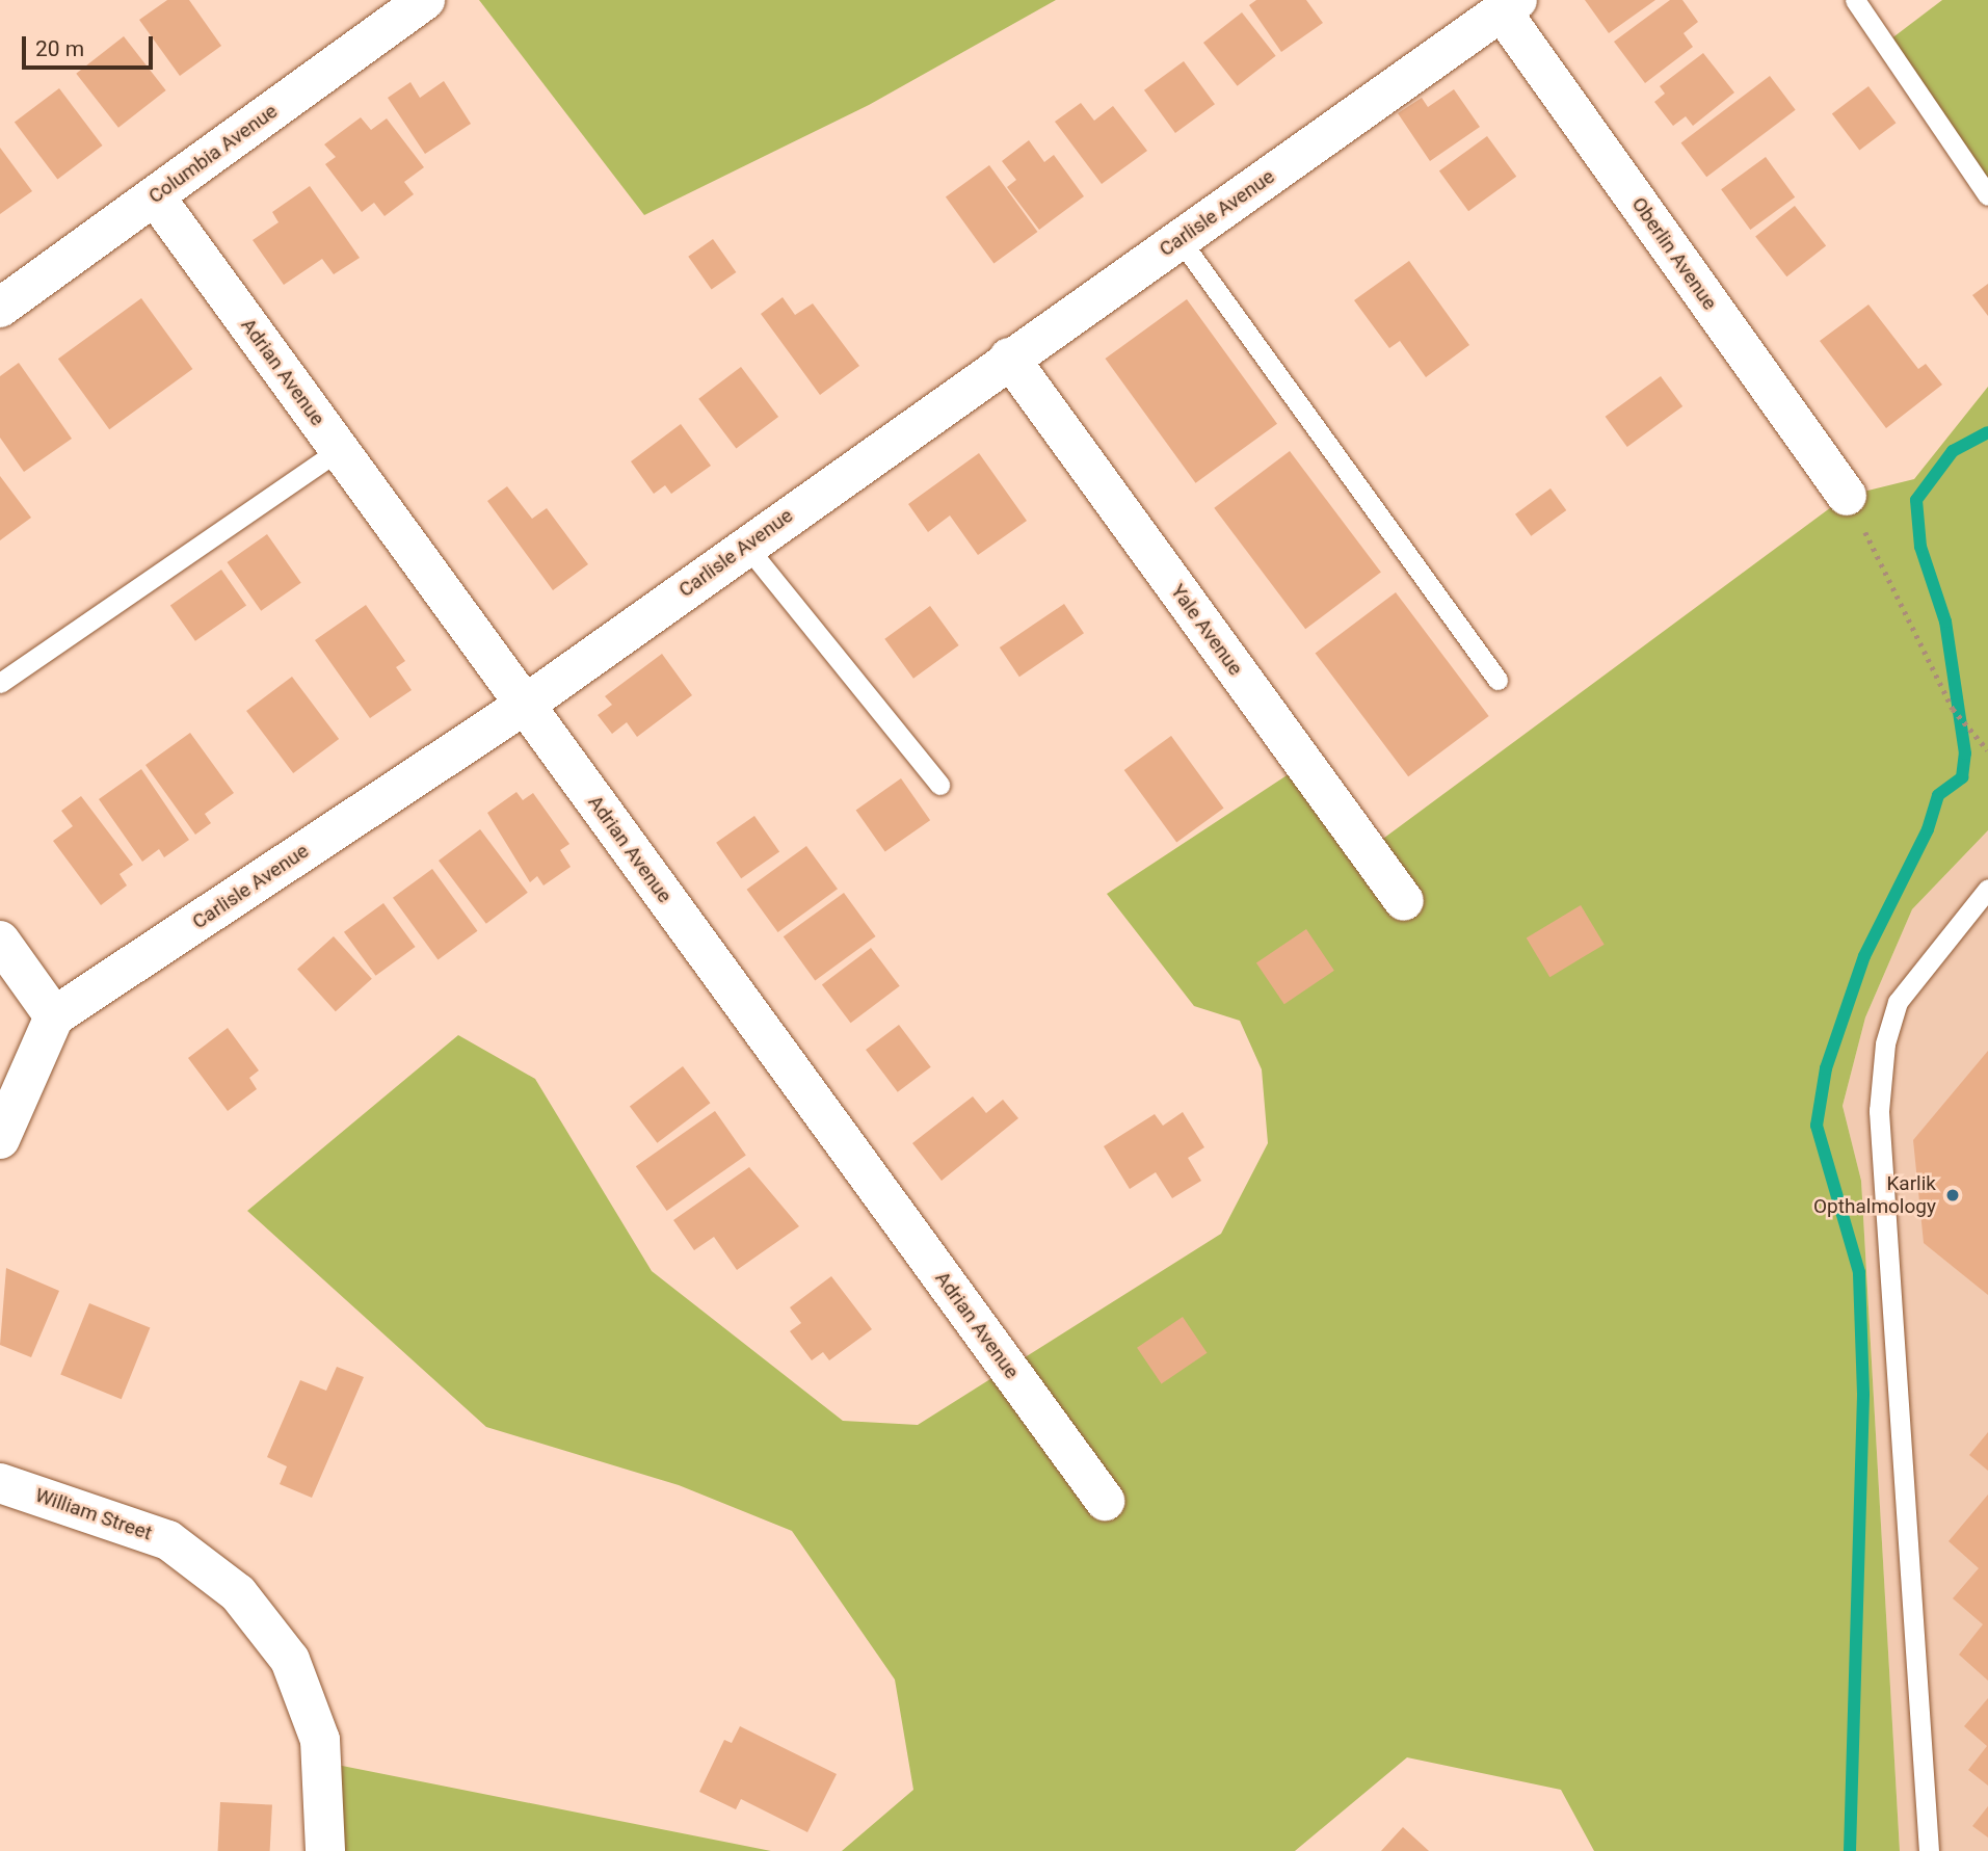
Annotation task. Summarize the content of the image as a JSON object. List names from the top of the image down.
{
  "streets": {
    "street": [
      "Columbia Avenue",
      "Carlisle Avenue",
      "Oberlin Avenue",
      "Adrian Avenue",
      "Yale Avenue",
      "William Street"
    ]
  },
  "crossings": [
    ["Columbia Avenue", "Adrian Avenue"],
    ["Carlisle Avenue", "Oberlin Avenue"],
    ["Carlisle Avenue", "Adrian Avenue"],
    ["Carlisle Avenue", "Yale Avenue"]
  ],
  "places": ["Karlik Opthalmology"],
  "scale_bar": "20 m"
}
